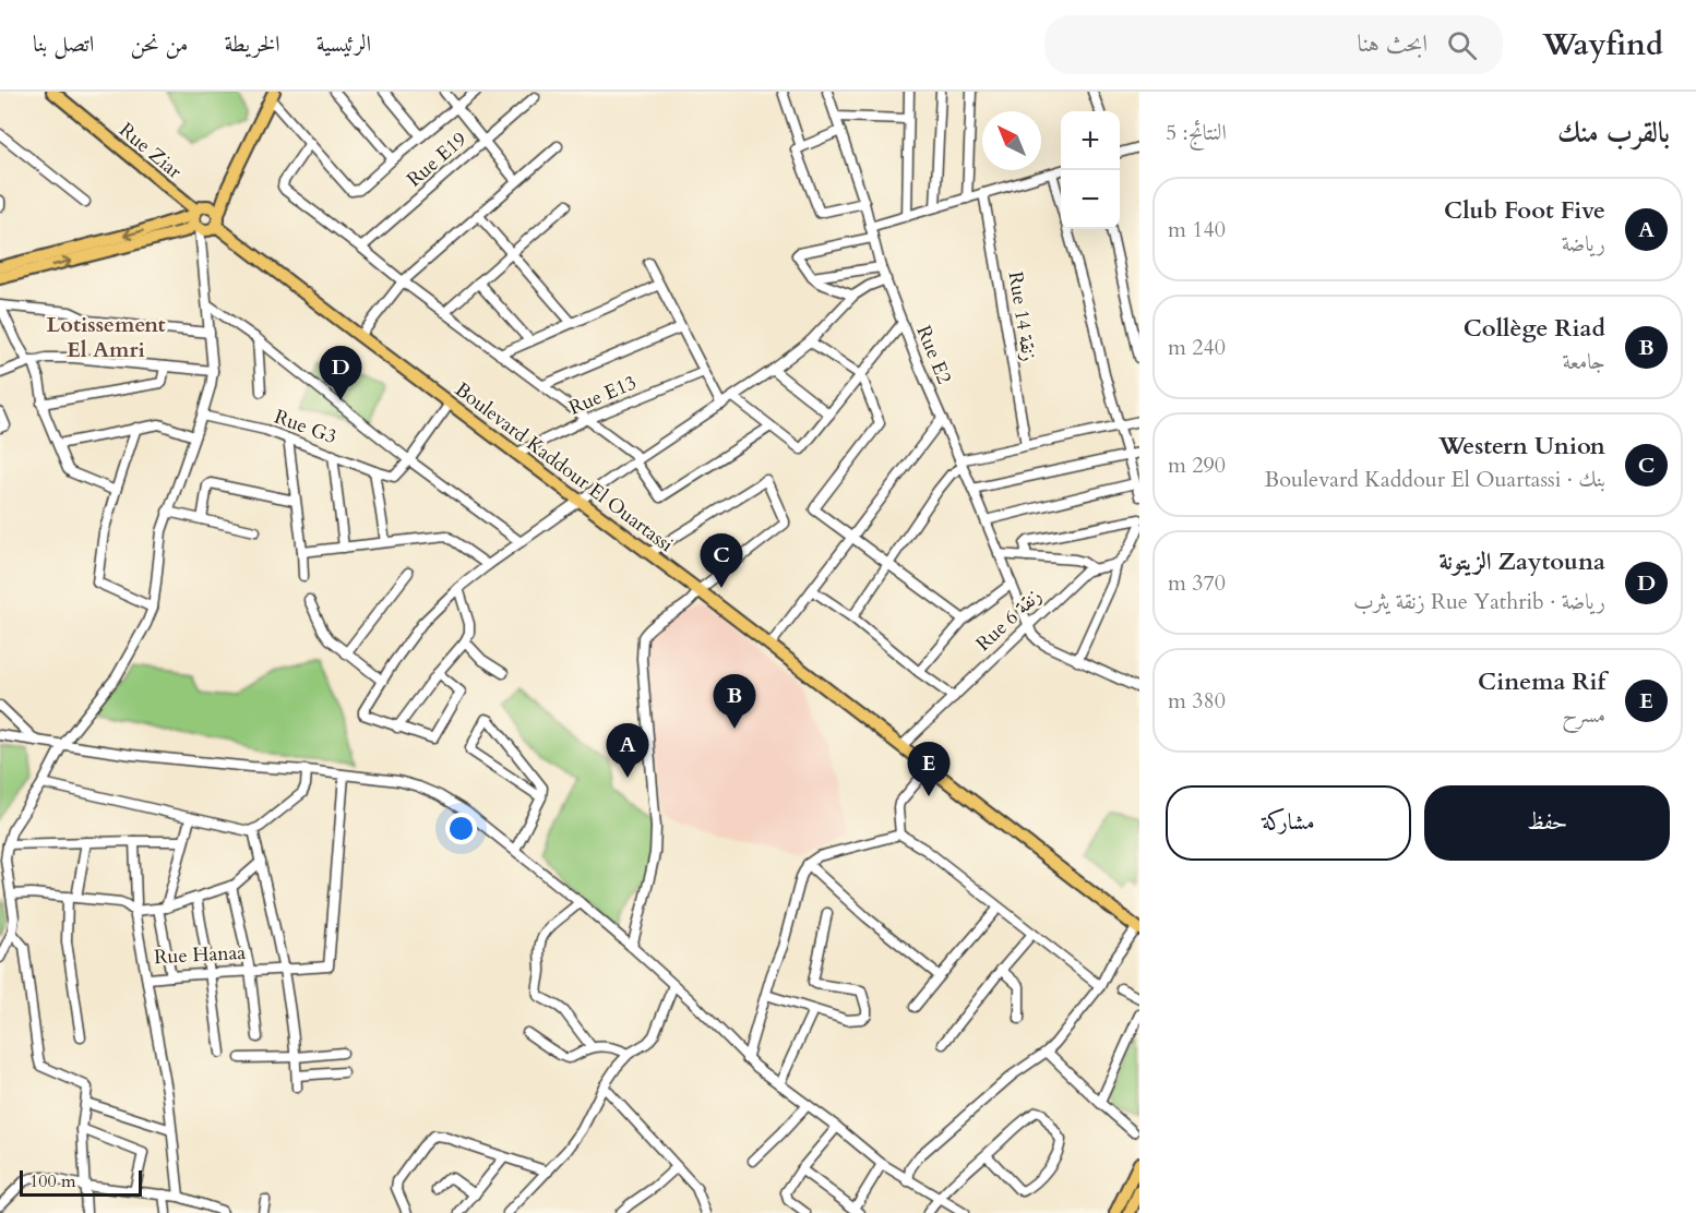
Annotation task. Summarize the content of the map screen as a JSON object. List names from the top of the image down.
{
  "streets": {
    "main road": ["Rue Ziar", "Boulevard Kaddour El Ouartassi"],
    "street": [
      "Rue E19",
      "Rue 14 زنقة",
      "Rue E2",
      "Rue E13",
      "Rue G3",
      "Rue 6 زنقة",
      "Rue Hanaa"
    ]
  },
  "crossings": [
    ["Rue Ziar", "Boulevard Kaddour El Ouartassi"],
    ["Rue E2", "Rue 6 زنقة"],
    ["Rue E13", "Boulevard Kaddour El Ouartassi"],
    ["Boulevard Kaddour El Ouartassi", "Rue 6 زنقة"]
  ],
  "districts": ["Lotissement El Amri"],
  "scale_bar": "100 m",
  "north": "top left",
  "page": {
    "header": "Wayfind",
    "search": "ابحث هنا",
    "nav": [
      "الرئيسية",
      "الخريطة",
      "من نحن",
      "اتصل بنا"
    ],
    "heading": ["بالقرب منك", "النتائج: 5"],
    "map_buttons": ["+", "−"],
    "list": [
      {
        "mark": "A",
        "name": "Club Foot Five",
        "note": "رياضة",
        "value": "140 m"
      },
      {
        "mark": "B",
        "name": "Collège Riad",
        "note": "جامعة",
        "value": "240 m"
      },
      {
        "mark": "C",
        "name": "Western Union",
        "note": "بنك · Boulevard Kaddour El Ouartassi",
        "value": "290 m"
      },
      {
        "mark": "D",
        "name": "Zaytouna الزيتونة",
        "note": "رياضة · Rue Yathrib زنقة يثرب",
        "value": "370 m"
      },
      {
        "mark": "E",
        "name": "Cinema Rif",
        "note": "مسرح",
        "value": "380 m"
      }
    ],
    "pins": [
      "D",
      "C",
      "B",
      "A",
      "E"
    ],
    "buttons": ["حفظ", "مشاركة"],
    "scale": "100 m"
  }
}
